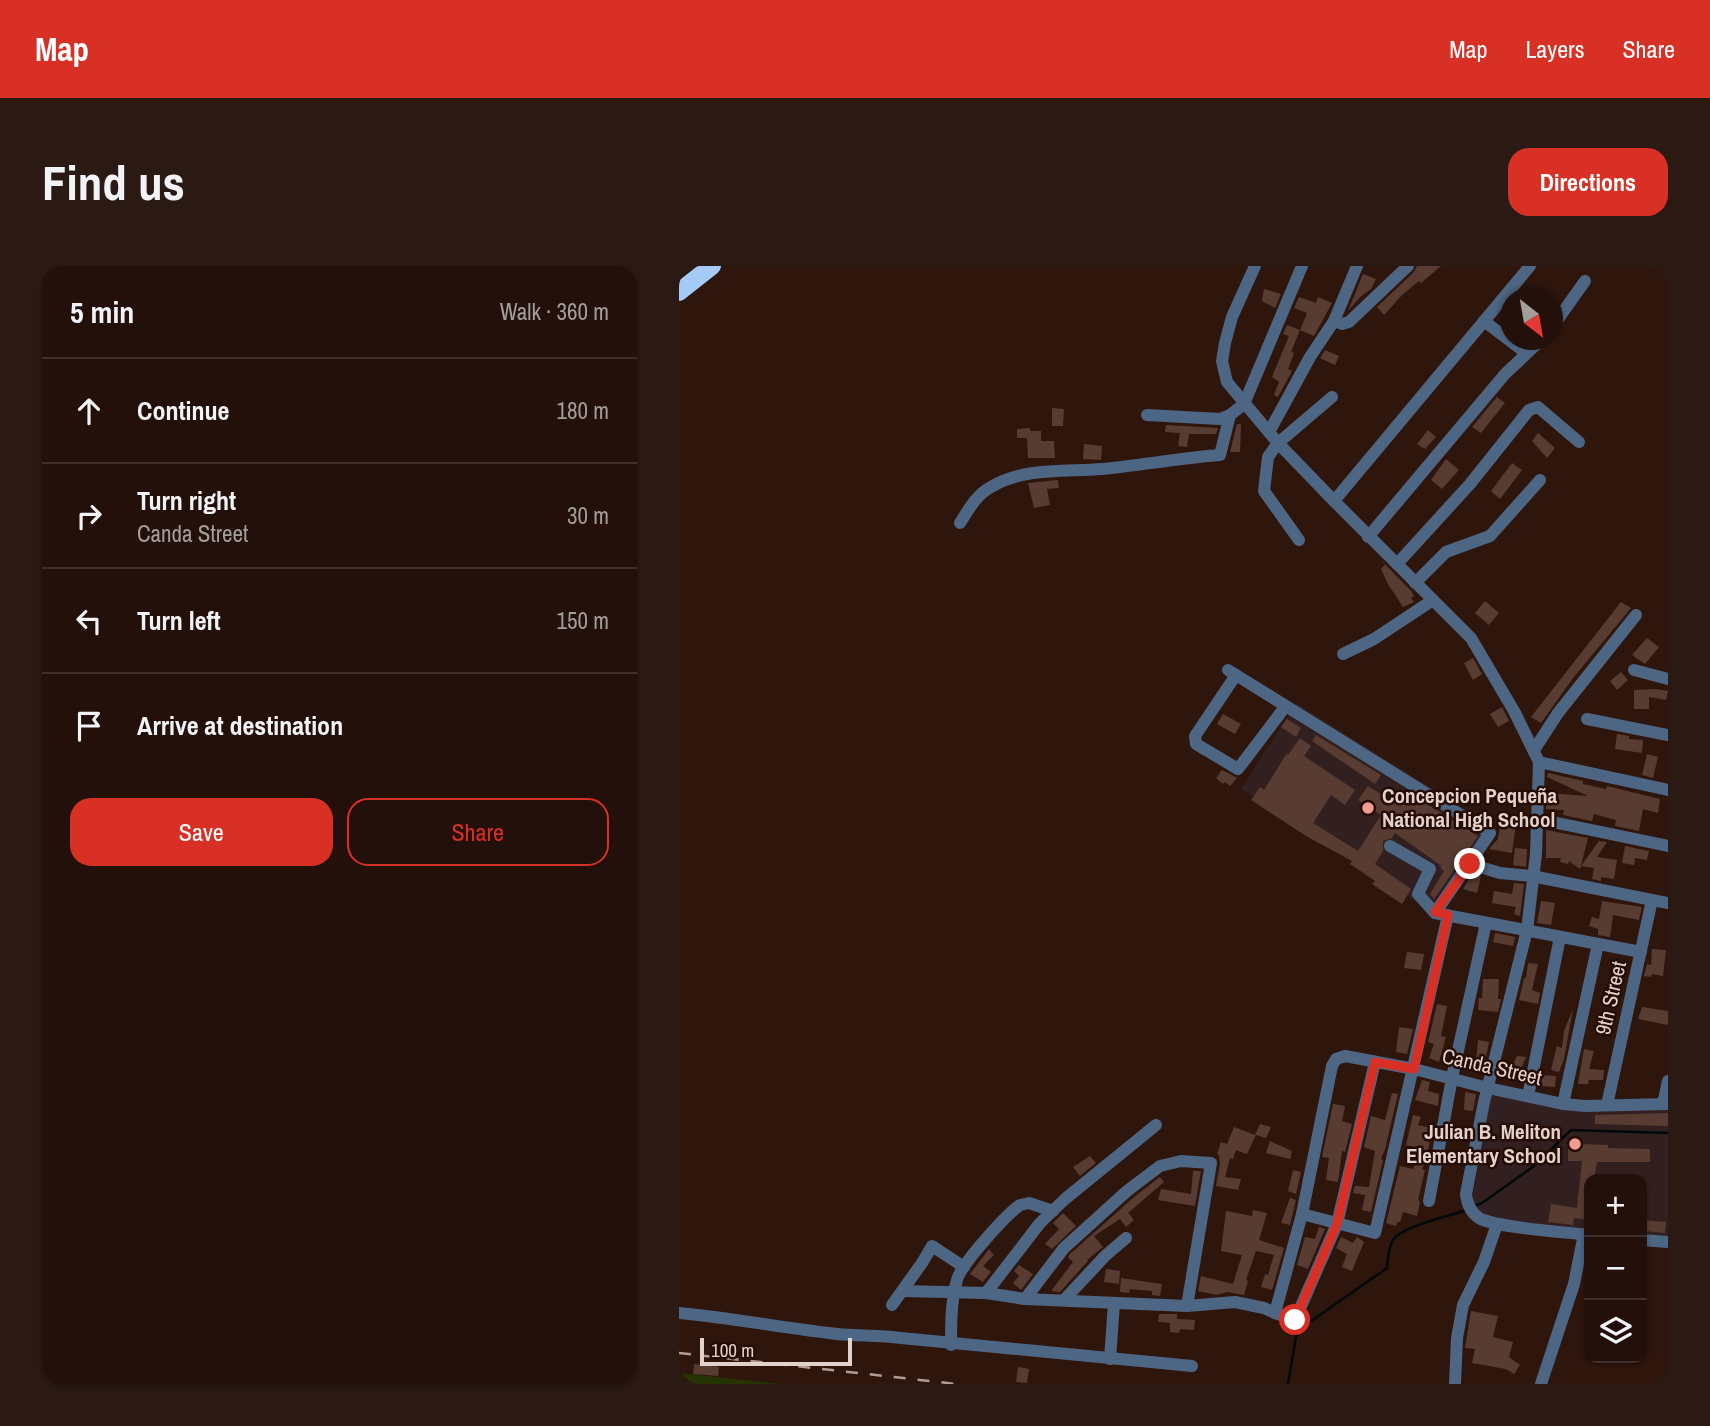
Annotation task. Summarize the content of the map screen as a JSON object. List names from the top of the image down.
{
  "streets": {
    "street": ["9th Street", "Canda Street"]
  },
  "crossings": [
    ["9th Street", "Canda Street"]
  ],
  "places": ["Concepcion Pequeña National High School", "Julian B. Meliton Elementary School"],
  "scale_bar": "100 m",
  "north": "bottom right",
  "page": {
    "header": "Map",
    "nav": ["Map", "Layers", "Share"],
    "buttons": [
      "Directions",
      ["Save", "Share"]
    ],
    "title": "Find us",
    "heading": ["5 min", "Walk · 360 m"],
    "list": [
      ["Continue", "180 m"],
      ["Turn right", "Canda Street", "30 m"],
      ["Turn left", "150 m"],
      "Arrive at destination"
    ],
    "map_buttons": ["+", "−"],
    "scale": "100 m"
  }
}
